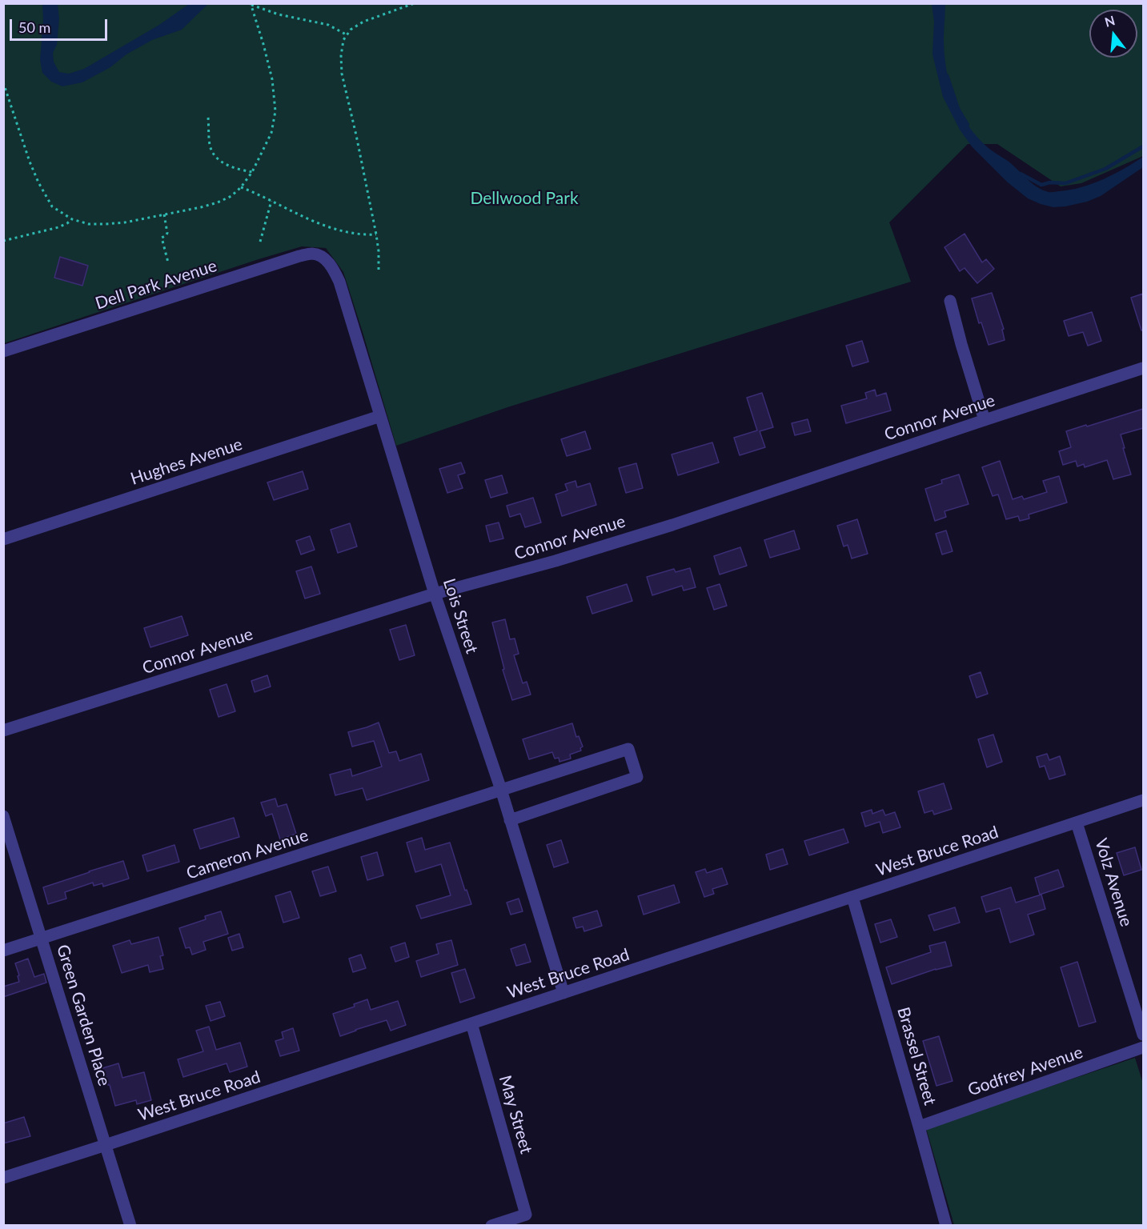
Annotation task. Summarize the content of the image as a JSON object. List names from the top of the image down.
{
  "streets": {
    "street": [
      "Dell Park Avenue",
      "Connor Avenue",
      "Hughes Avenue",
      "Lois Street",
      "West Bruce Road",
      "Cameron Avenue",
      "Volz Avenue",
      "Green Garden Place",
      "Brassel Street",
      "Godfrey Avenue",
      "May Street"
    ]
  },
  "crossings": [
    ["Dell Park Avenue", "Lois Street"],
    ["Connor Avenue", "Lois Street"],
    ["Hughes Avenue", "Lois Street"],
    ["Lois Street", "West Bruce Road"],
    ["Lois Street", "Cameron Avenue"],
    ["West Bruce Road", "Volz Avenue"],
    ["West Bruce Road", "Green Garden Place"],
    ["West Bruce Road", "Brassel Street"],
    ["West Bruce Road", "May Street"],
    ["Cameron Avenue", "Green Garden Place"],
    ["Brassel Street", "Godfrey Avenue"]
  ],
  "parks": ["Dellwood Park"],
  "scale_bar": "50 m",
  "north": "top"
}
